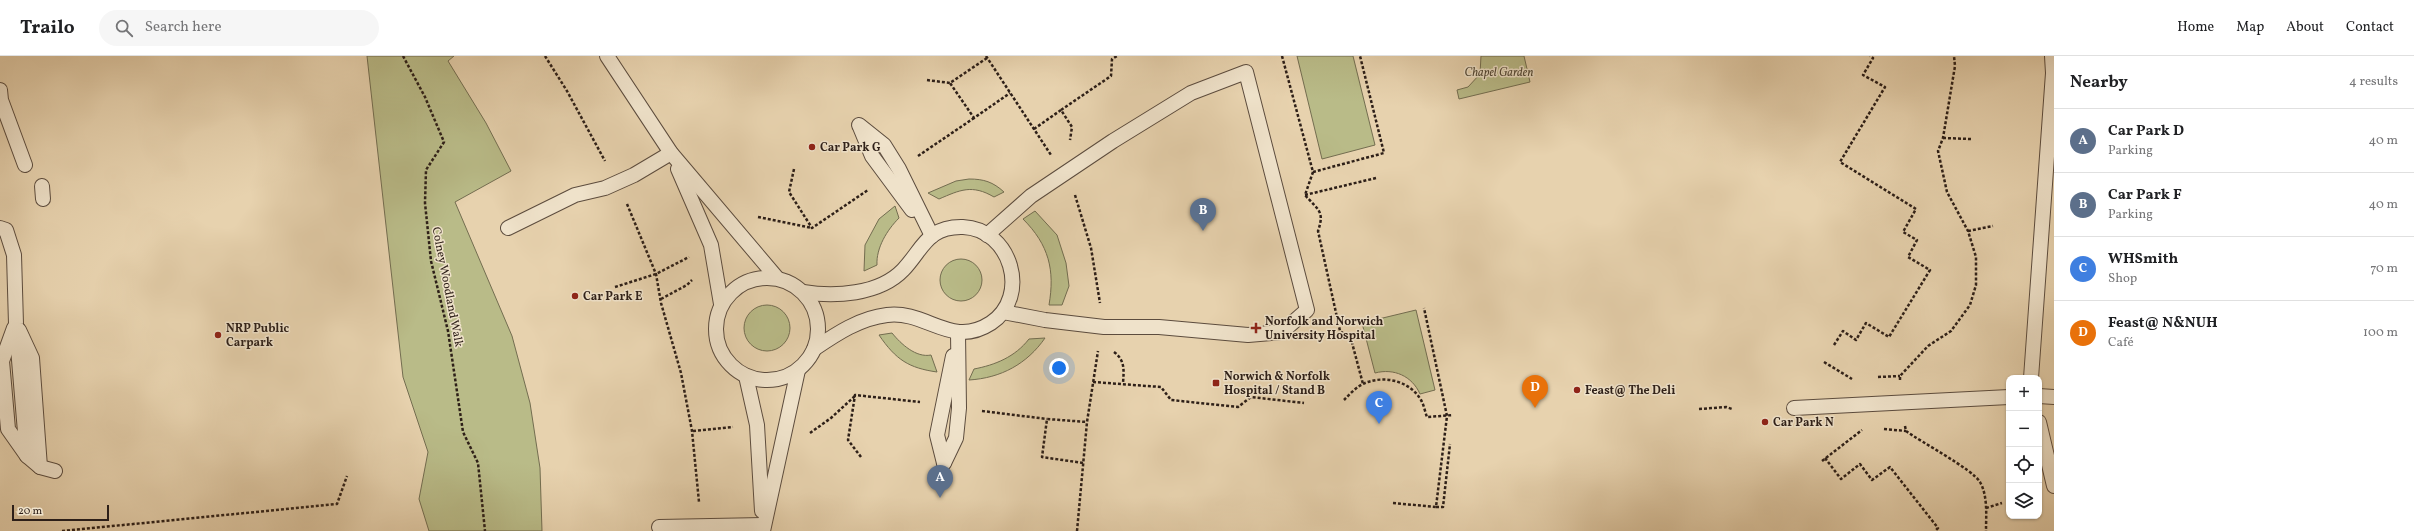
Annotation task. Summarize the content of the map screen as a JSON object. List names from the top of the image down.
{
  "streets": {
    "path": ["Colney Woodland Walk"]
  },
  "parks": ["Chapel Garden"],
  "places": {
    "other": [
      "Car Park G",
      "Car Park E",
      "NRP Public Carpark",
      "Feast@ The Deli",
      "Car Park N"
    ],
    "health": ["Norfolk and Norwich University Hospital"],
    "transit": ["Norwich & Norfolk Hospital / Stand B"]
  },
  "scale_bar": "20 m",
  "page": {
    "header": "Trailo",
    "search": "Search here",
    "nav": [
      "Home",
      "Map",
      "About",
      "Contact"
    ],
    "heading": ["Nearby", "4 results"],
    "list": [
      {
        "mark": "A",
        "name": "Car Park D",
        "note": "Parking",
        "value": "40 m"
      },
      {
        "mark": "B",
        "name": "Car Park F",
        "note": "Parking",
        "value": "40 m"
      },
      {
        "mark": "C",
        "name": "WHSmith",
        "note": "Shop",
        "value": "70 m"
      },
      {
        "mark": "D",
        "name": "Feast@ N&NUH",
        "note": "Café",
        "value": "100 m"
      }
    ],
    "pins": [
      "B",
      "D",
      "C",
      "A"
    ],
    "map_buttons": ["+", "−"],
    "scale": "20 m"
  }
}
